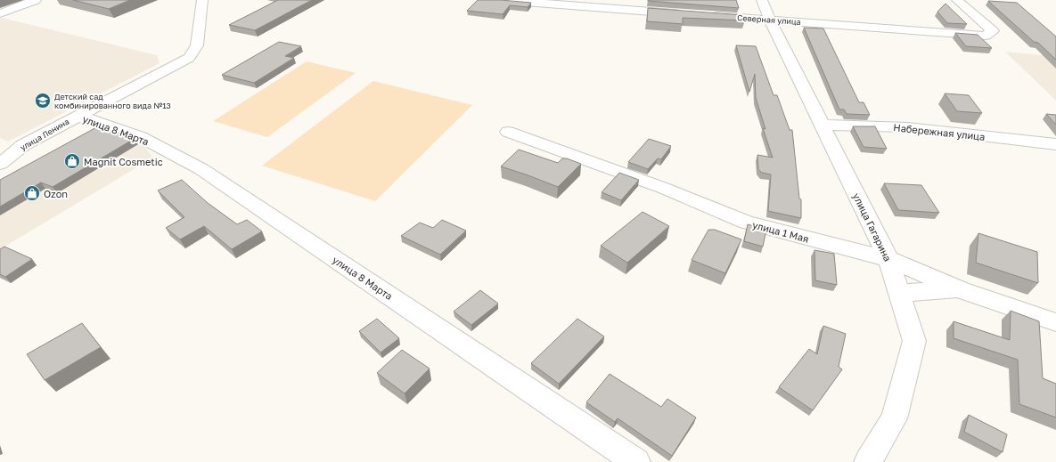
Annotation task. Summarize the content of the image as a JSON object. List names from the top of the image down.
{
  "streets": {
    "street": [
      "Северная улица",
      "улица 8 Марта",
      "Набережная улица",
      "улица Ленина",
      "улица Гагарина",
      "улица 1 Мая"
    ]
  },
  "crossings": [
    ["Северная улица", "улица Гагарина"],
    ["улица 8 Марта", "улица Ленина"],
    ["Набережная улица", "улица Гагарина"],
    ["улица Гагарина", "улица 1 Мая"]
  ],
  "places": {
    "school or university": ["Детский сад комбинированного вида №13"],
    "shop": ["Magnit Cosmetic", "Ozon"]
  }
}
